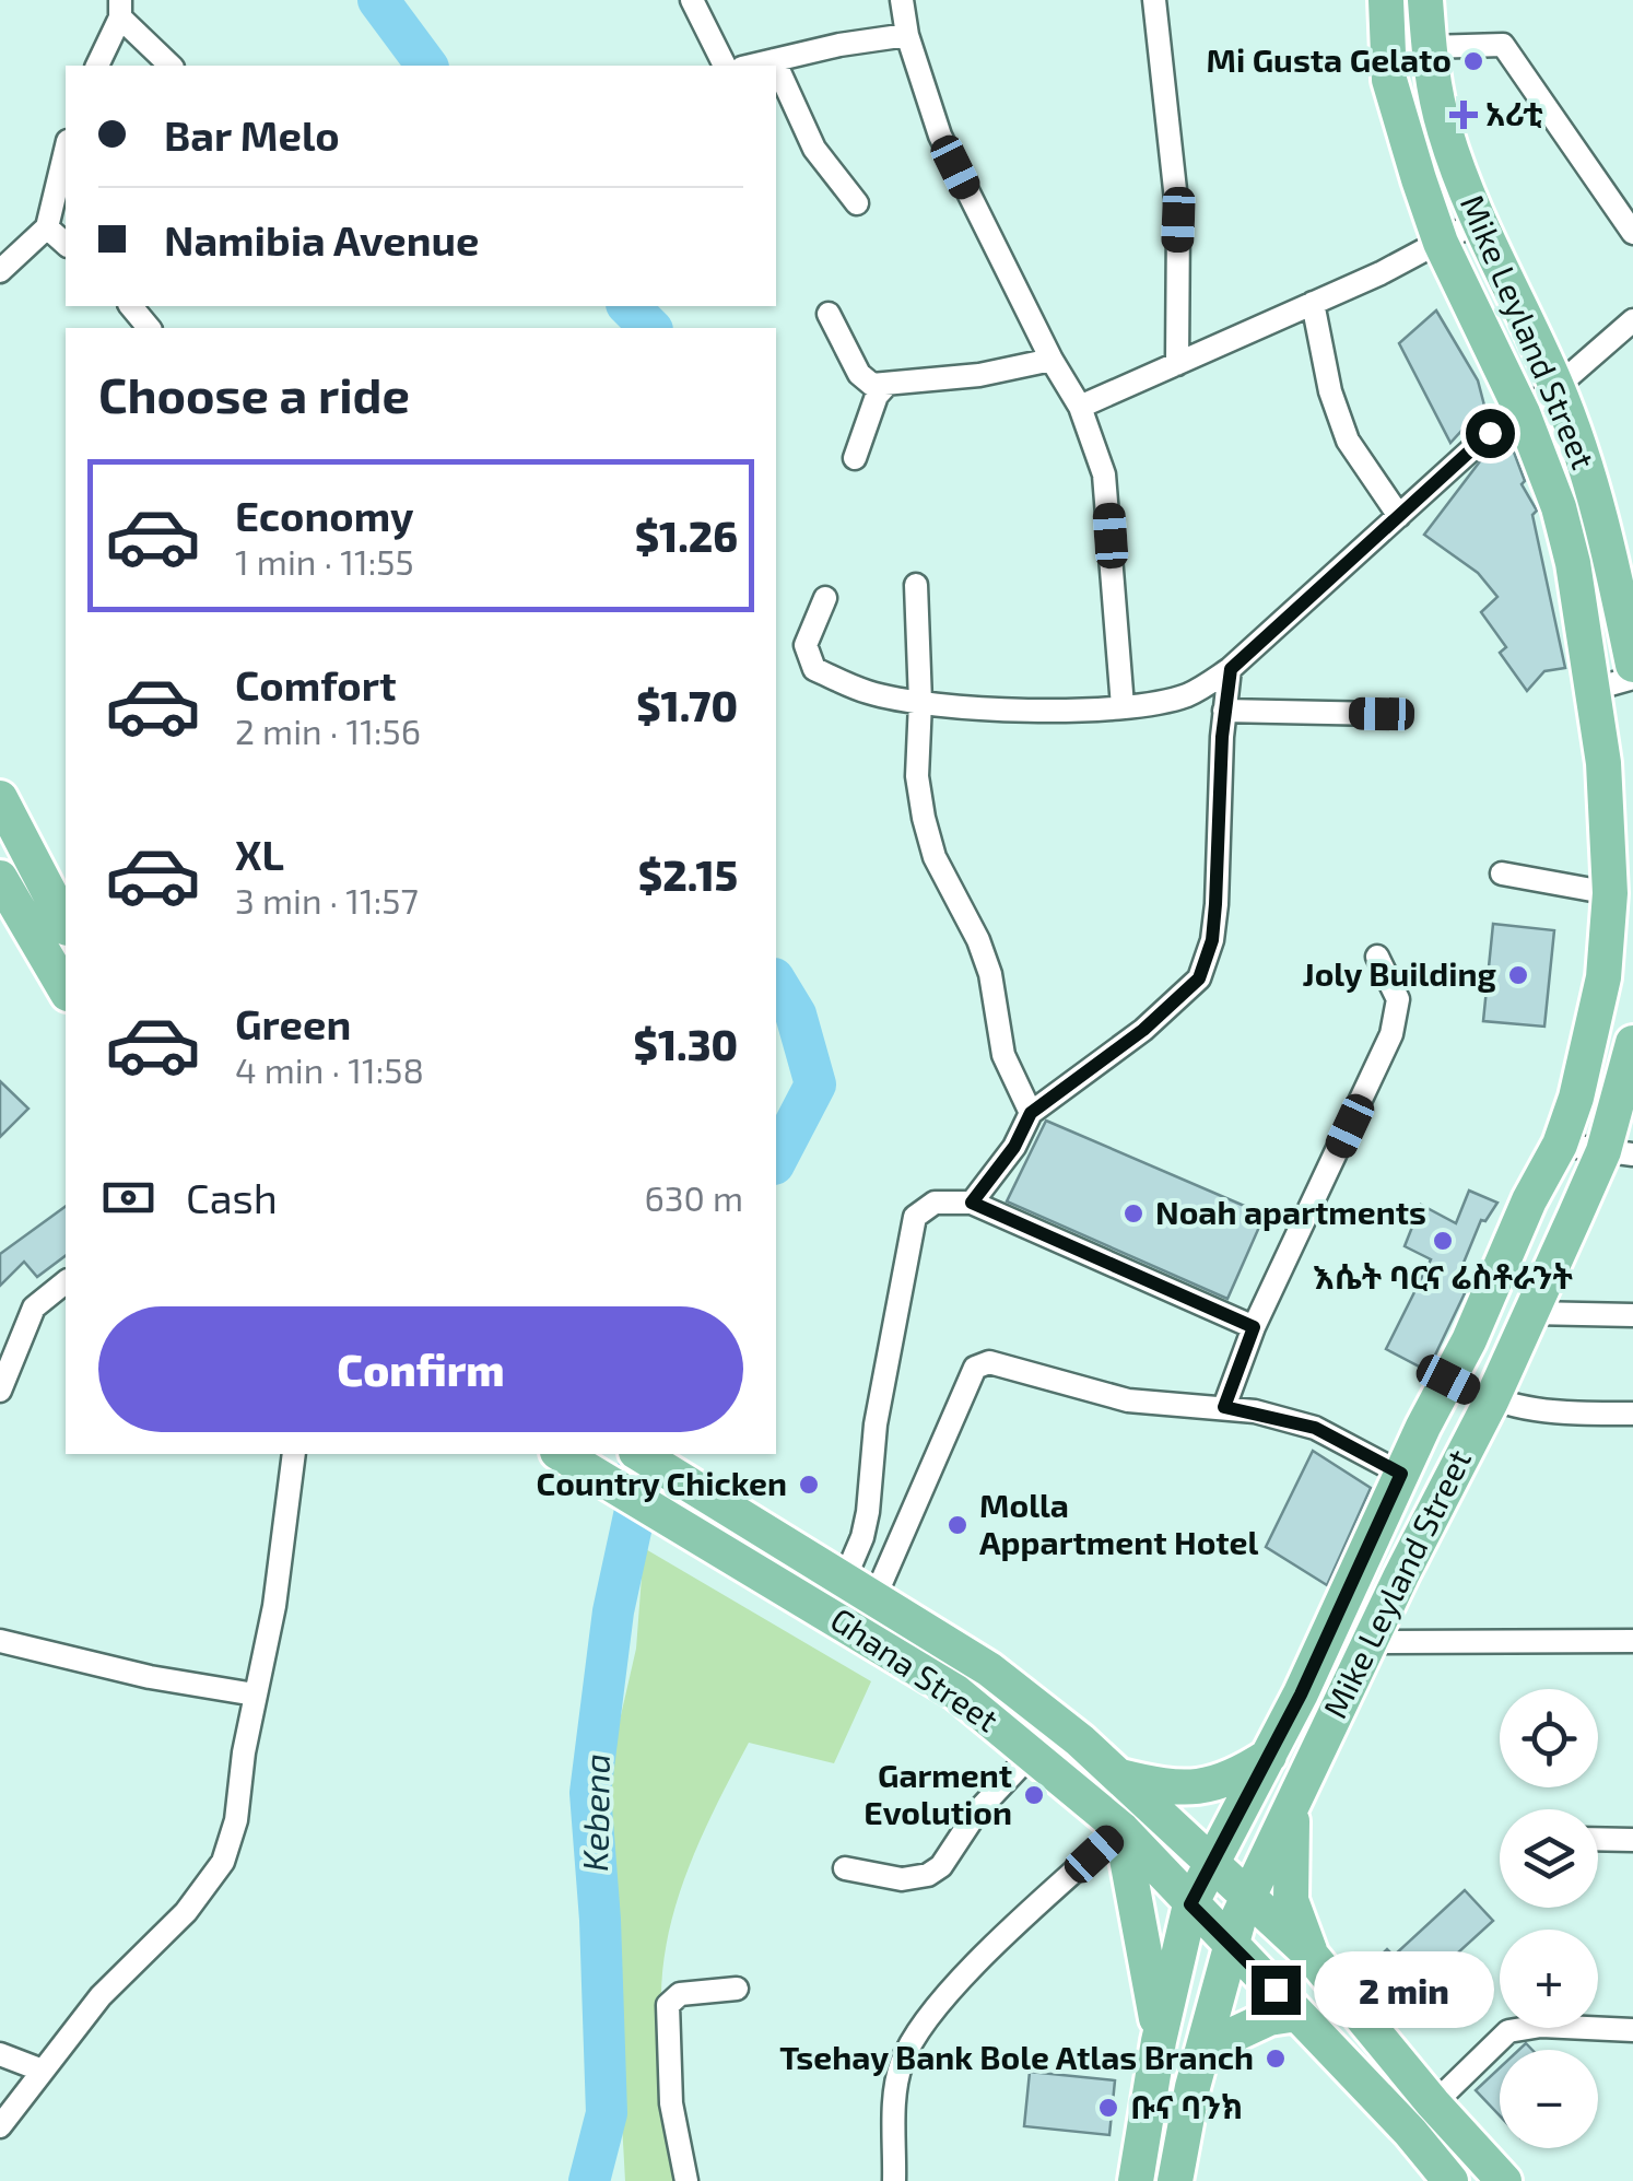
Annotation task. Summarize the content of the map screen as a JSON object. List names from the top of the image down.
{
  "streets": {
    "main road": ["Mike Leyland Street", "Ghana Street"]
  },
  "crossings": [
    ["Mike Leyland Street", "Ghana Street"]
  ],
  "water": ["Kebena"],
  "places": {
    "other": [
      "Mi Gusta Gelato",
      "Joly Building",
      "Noah apartments",
      "እሴት ባርና ሬስቶራንት",
      "Country Chicken",
      "Molla Appartment Hotel",
      "Garment Evolution",
      "Tsehay Bank Bole Atlas Branch",
      "ቡና ባንክ"
    ],
    "health": ["አሪቲ"]
  },
  "page": {
    "banner": ["Bar Melo", "Namibia Avenue"],
    "heading": "Choose a ride",
    "list": [
      {
        "name": "Economy",
        "note": "1 min · 11:55",
        "value": "$1.26"
      },
      {
        "name": "Comfort",
        "note": "2 min · 11:56",
        "value": "$1.70"
      },
      {
        "name": "XL",
        "note": "3 min · 11:57",
        "value": "$2.15"
      },
      {
        "name": "Green",
        "note": "4 min · 11:58",
        "value": "$1.30"
      }
    ],
    "pay": ["Cash", "630 m"],
    "buttons": "Confirm",
    "map_buttons": ["+", "−"],
    "bubble": "2 min"
  }
}
